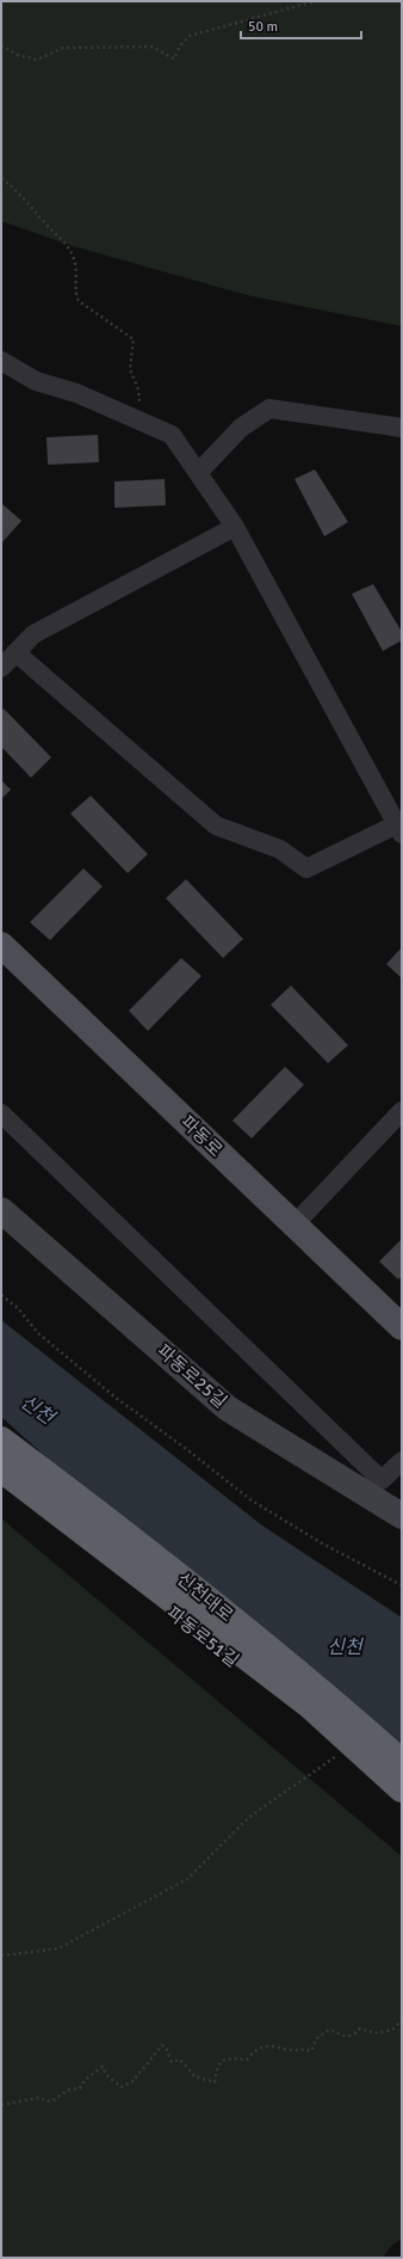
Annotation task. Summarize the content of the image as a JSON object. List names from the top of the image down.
{
  "streets": {
    "highway": ["신천대로"],
    "main road": ["파동로"],
    "street": ["파동로25길", "파동로51길"]
  },
  "water": ["신천"],
  "scale_bar": "50 m"
}
